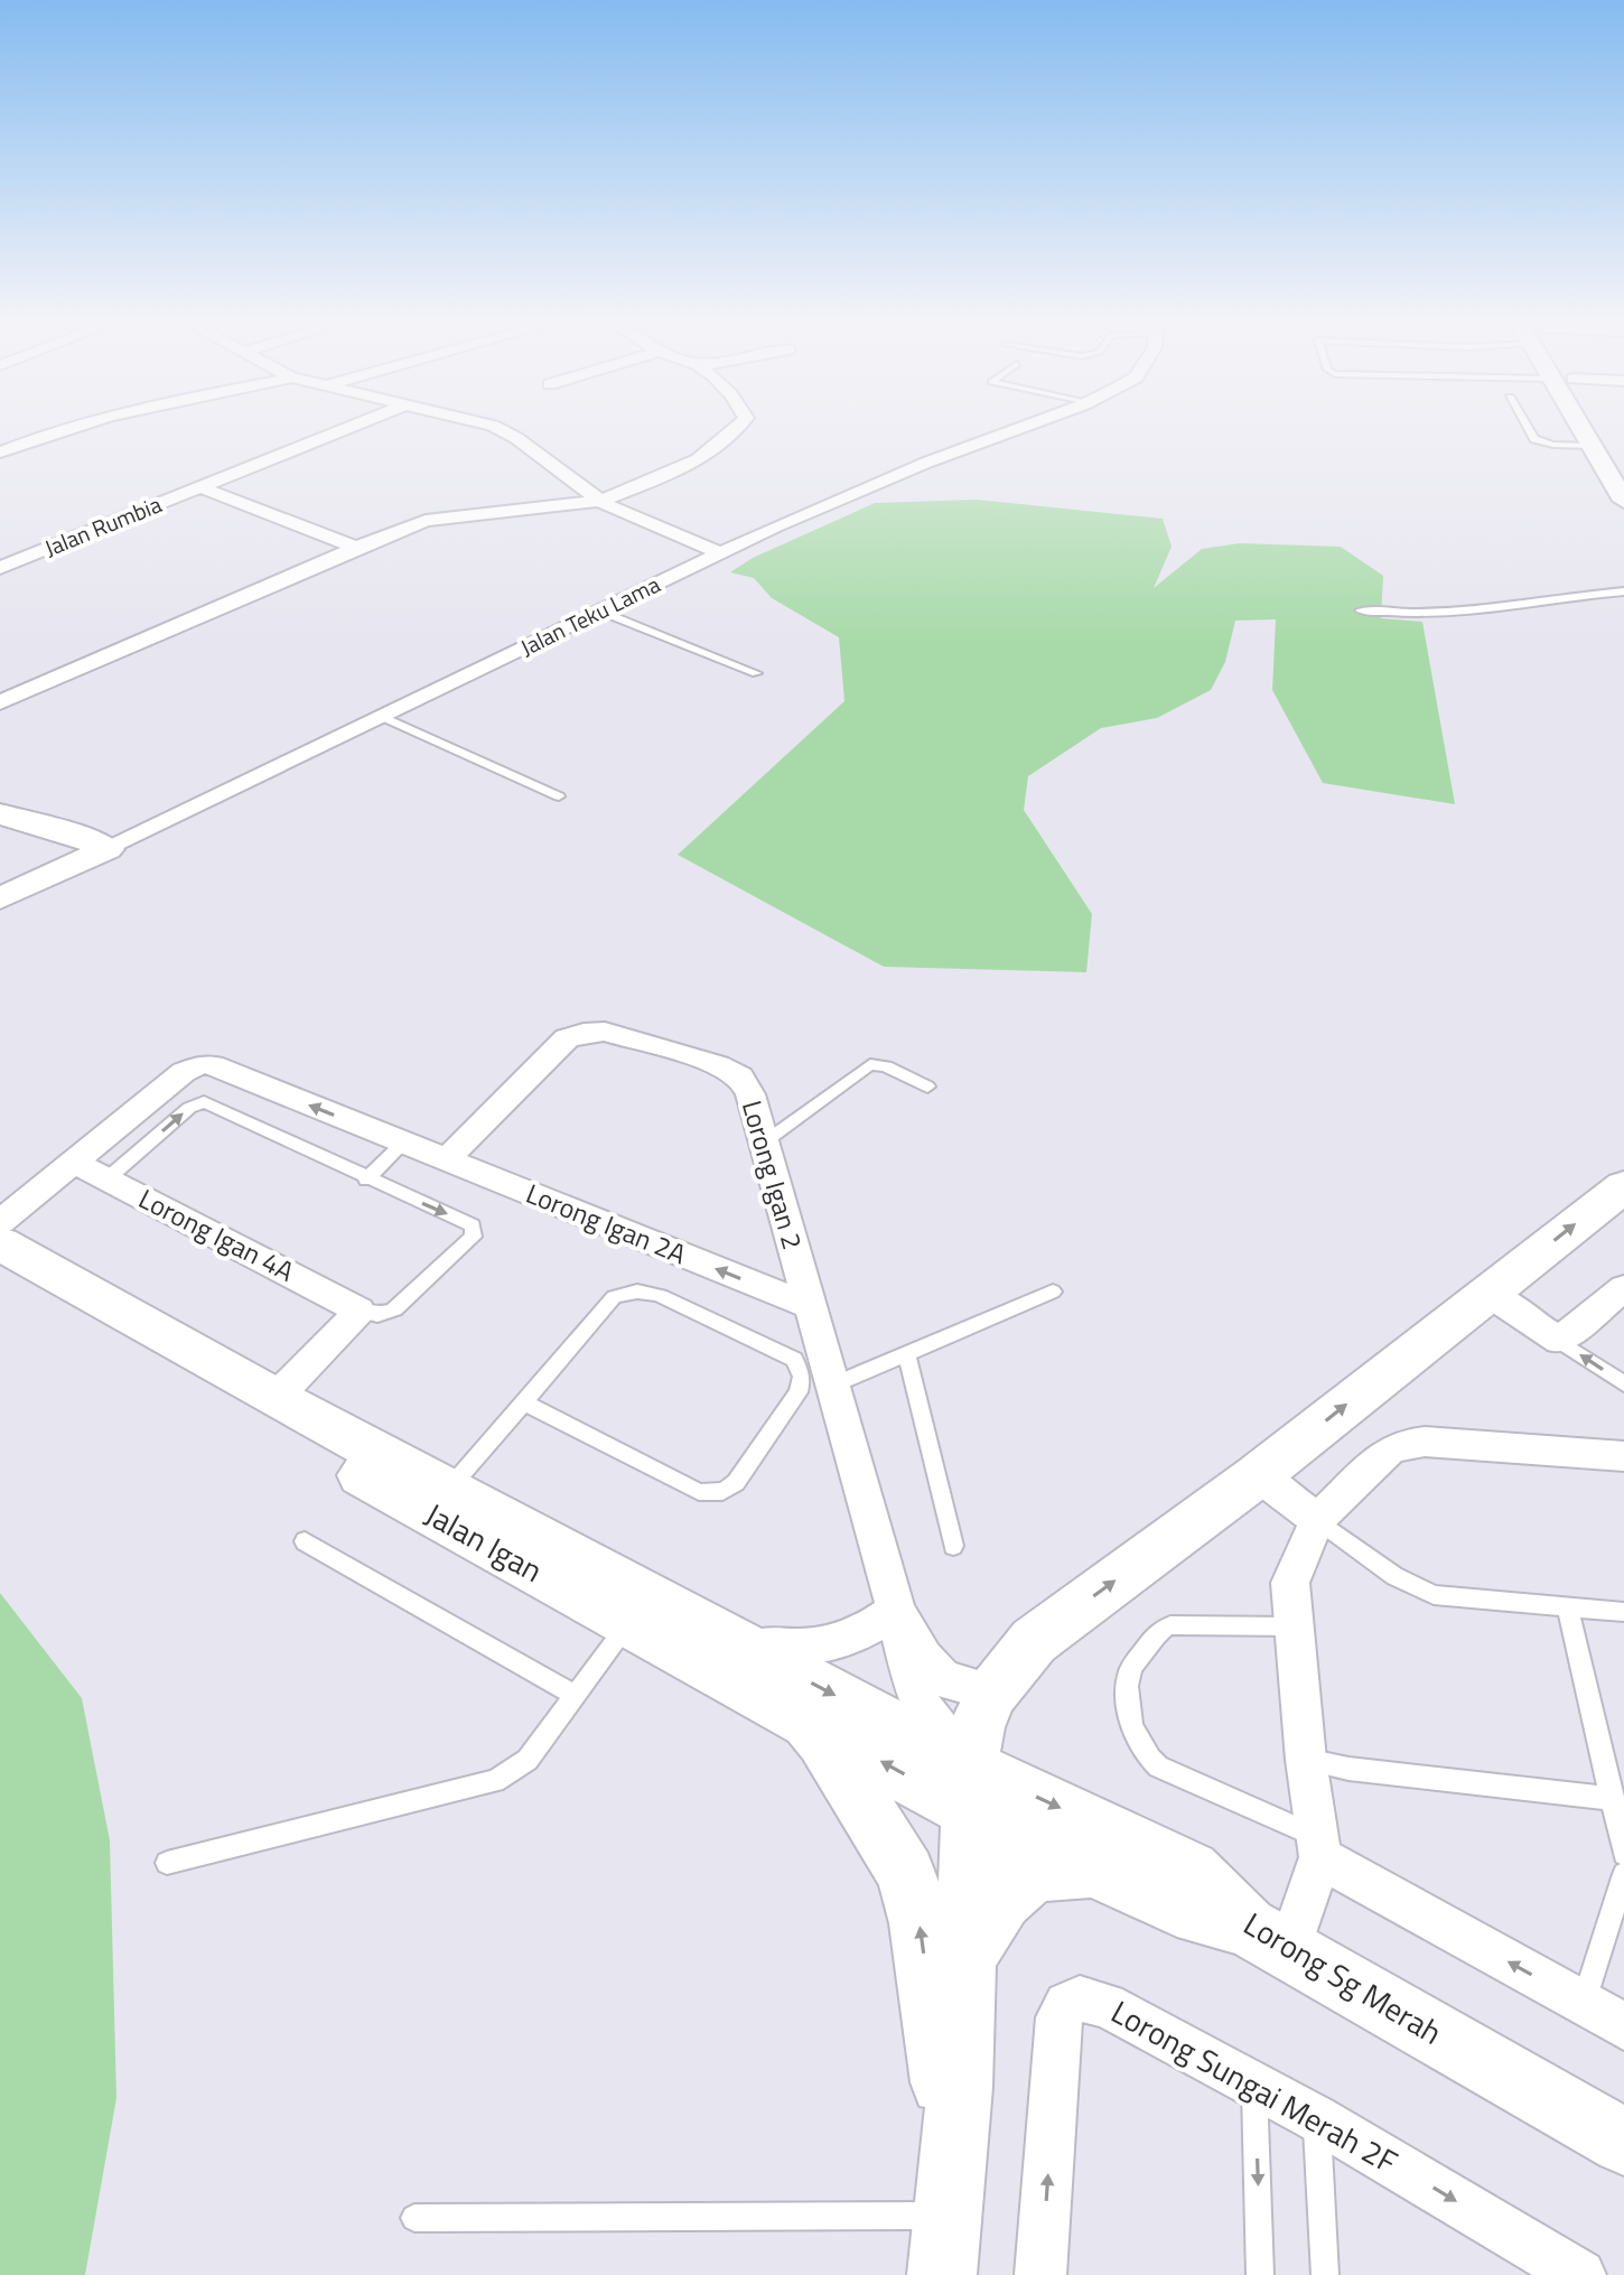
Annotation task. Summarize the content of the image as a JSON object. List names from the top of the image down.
{
  "streets": {
    "street": [
      "Jalan Rumbia",
      "Jalan Teku Lama",
      "Lorong Igan 2",
      "Lorong Igan 2A",
      "Lorong Igan 4A",
      "Jalan Igan",
      "Lorong Sg Merah",
      "Lorong Sungai Merah 2F"
    ]
  },
  "crossings": [
    ["Lorong Igan 2", "Lorong Igan 2A"],
    ["Lorong Igan 2A", "Lorong Igan 4A"],
    ["Jalan Igan", "Lorong Sg Merah"]
  ],
  "one_way": ["Lorong Igan 2A"]
}
